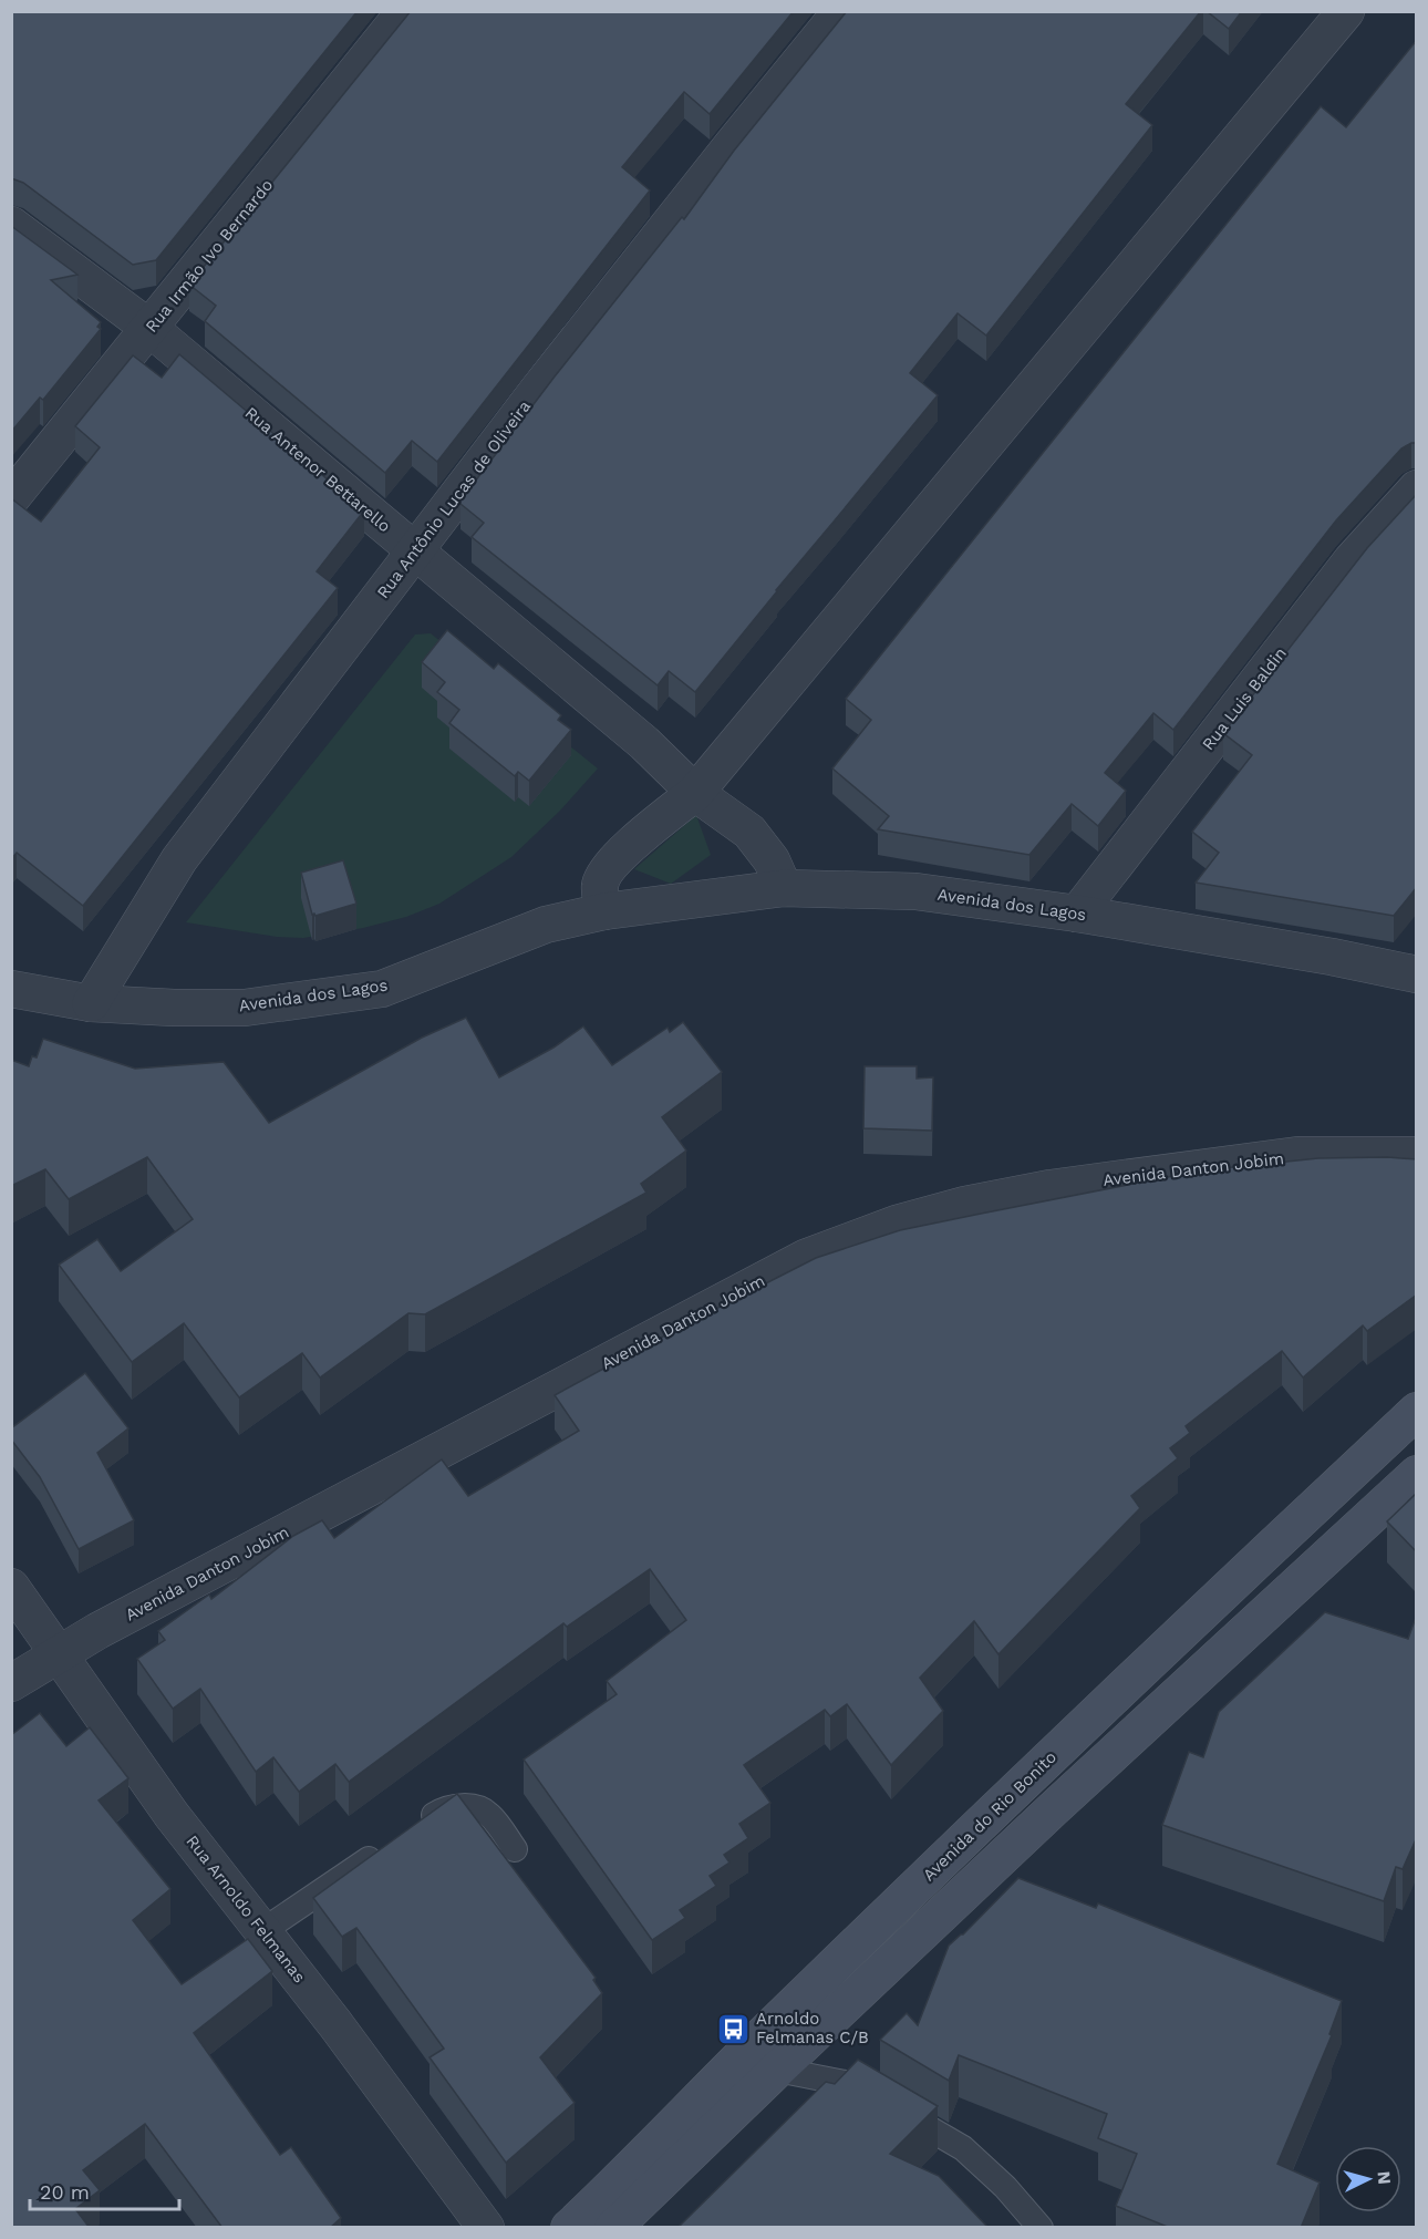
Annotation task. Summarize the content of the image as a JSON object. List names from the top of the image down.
{
  "streets": {
    "main road": ["Avenida do Rio Bonito"],
    "street": [
      "Rua Irmão Ivo Bernardo",
      "Rua Antenor Bettarello",
      "Rua Antônio Lucas de Oliveira",
      "Rua Luis Baldin",
      "Avenida dos Lagos",
      "Avenida Danton Jobim",
      "Rua Arnoldo Felmanas"
    ]
  },
  "crossings": [
    ["Rua Irmão Ivo Bernardo", "Rua Antenor Bettarello"],
    ["Rua Antenor Bettarello", "Rua Antônio Lucas de Oliveira"],
    ["Rua Antenor Bettarello", "Avenida dos Lagos"],
    ["Rua Antônio Lucas de Oliveira", "Avenida dos Lagos"],
    ["Rua Luis Baldin", "Avenida dos Lagos"],
    ["Avenida Danton Jobim", "Rua Arnoldo Felmanas"]
  ],
  "places": {
    "bus stop": ["Arnoldo Felmanas C/B"]
  },
  "scale_bar": "20 m",
  "north": "right"
}
